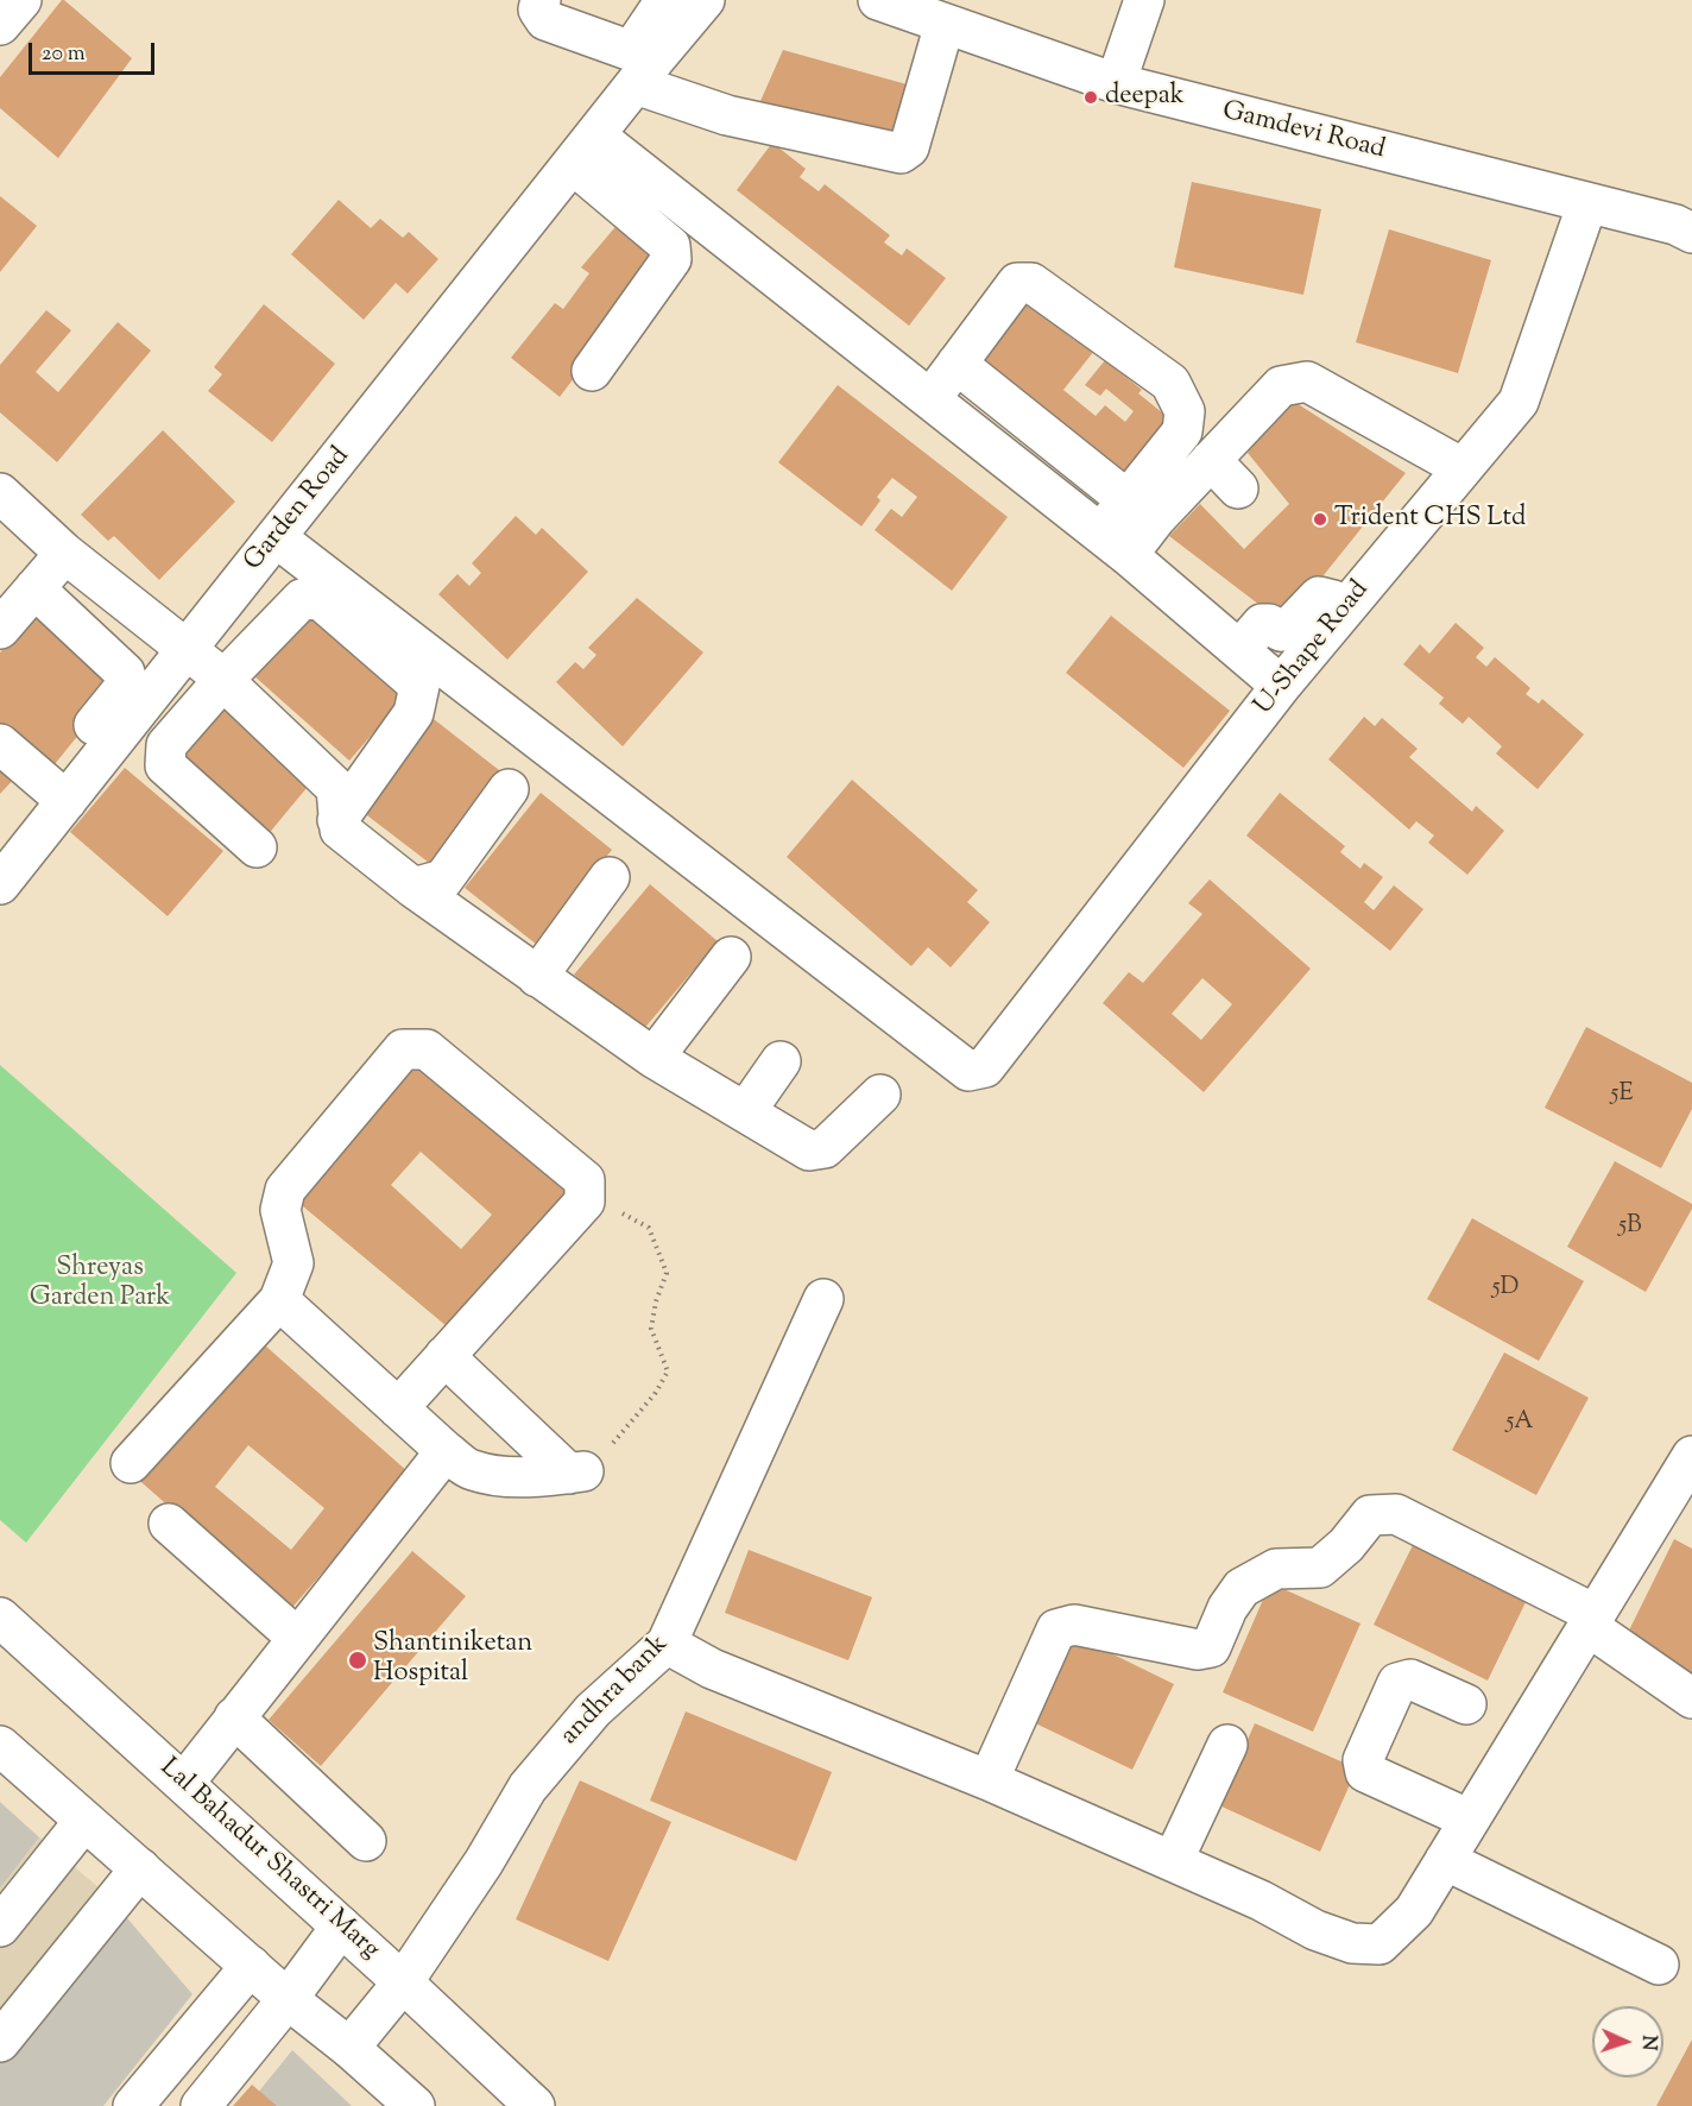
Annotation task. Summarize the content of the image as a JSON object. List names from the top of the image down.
{
  "streets": {
    "street": [
      "Gamdevi Road",
      "Garden Road",
      "U-Shape Road",
      "andhra bank",
      "Lal Bahadur Shastri Marg"
    ]
  },
  "crossings": [
    ["Gamdevi Road", "U-Shape Road"],
    ["Garden Road", "U-Shape Road"],
    ["andhra bank", "Lal Bahadur Shastri Marg"]
  ],
  "parks": ["Shreyas Garden Park"],
  "places": ["deepak", "Trident CHS Ltd", "Shantiniketan Hospital"],
  "house_numbers": [
    "5E",
    "5B",
    "5D",
    "5A"
  ],
  "scale_bar": "20 m",
  "north": "right"
}
